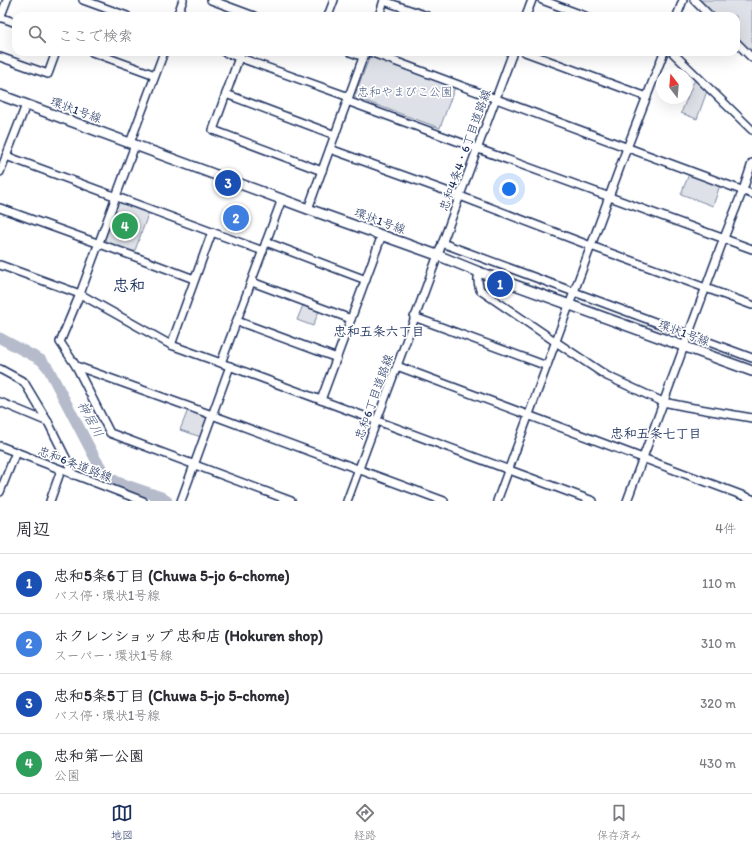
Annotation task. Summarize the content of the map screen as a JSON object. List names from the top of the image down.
{
  "streets": {
    "main road": ["環状1号線"],
    "street": ["忠和4条4・6丁目道路線", "忠和6丁目道路線", "忠和6条道路線"]
  },
  "crossings": [
    ["環状1号線", "忠和4条4・6丁目道路線"],
    ["環状1号線", "忠和6丁目道路線"],
    ["忠和4条4・6丁目道路線", "忠和6丁目道路線"]
  ],
  "districts": ["忠和", "忠和五条六丁目", "忠和五条七丁目"],
  "water": ["神居川"],
  "parks": ["忠和やまびこ公園"],
  "north": "top",
  "page": {
    "search": "ここで検索",
    "pins": [
      "3",
      "2",
      "4",
      "1"
    ],
    "heading": ["周辺", "4件"],
    "list": [
      {
        "mark": "1",
        "name": "忠和5条6丁目 (Chuwa 5-jo 6-chome)",
        "note": "バス停 · 環状1号線",
        "value": "110 m"
      },
      {
        "mark": "2",
        "name": "ホクレンショップ 忠和店 (Hokuren shop)",
        "note": "スーパー · 環状1号線",
        "value": "310 m"
      },
      {
        "mark": "3",
        "name": "忠和5条5丁目 (Chuwa 5-jo 5-chome)",
        "note": "バス停 · 環状1号線",
        "value": "320 m"
      },
      {
        "mark": "4",
        "name": "忠和第一公園",
        "note": "公園",
        "value": "430 m"
      }
    ],
    "nav": ["地図", "経路", "保存済み"]
  }
}
